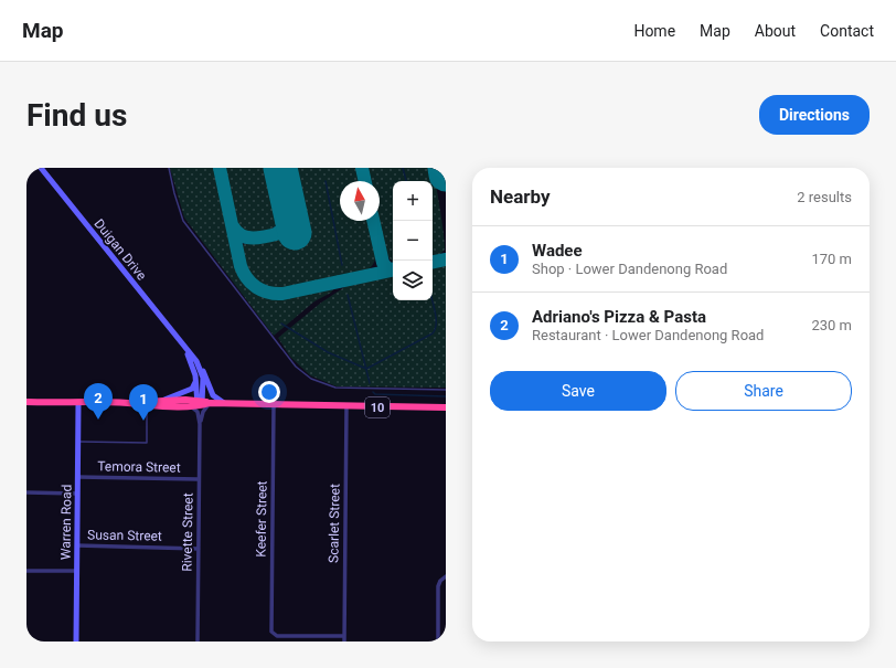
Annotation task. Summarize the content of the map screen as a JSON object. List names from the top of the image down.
{
  "streets": {
    "highway": ["10"],
    "main road": ["Duigan Drive", "Warren Road"],
    "street": [
      "Temora Street",
      "Keefer Street",
      "Scarlet Street",
      "Rivette Street",
      "Susan Street"
    ]
  },
  "crossings": [
    ["Duigan Drive", "10"],
    ["10", "Keefer Street"],
    ["10", "Warren Road"],
    ["10", "Scarlet Street"],
    ["10", "Rivette Street"],
    ["Temora Street", "Warren Road"],
    ["Temora Street", "Rivette Street"],
    ["Keefer Street", "Scarlet Street"],
    ["Warren Road", "Susan Street"],
    ["Rivette Street", "Susan Street"]
  ],
  "north": "top",
  "page": {
    "header": "Map",
    "nav": [
      "Home",
      "Map",
      "About",
      "Contact"
    ],
    "buttons": [
      "Directions",
      ["Save", "Share"]
    ],
    "title": "Find us",
    "heading": ["Nearby", "2 results"],
    "map_buttons": ["+", "−"],
    "list": [
      {
        "mark": "1",
        "name": "Wadee",
        "note": "Shop · Lower Dandenong Road",
        "value": "170 m"
      },
      {
        "mark": "2",
        "name": "Adriano's Pizza & Pasta",
        "note": "Restaurant · Lower Dandenong Road",
        "value": "230 m"
      }
    ],
    "pins": ["2", "1"]
  }
}
